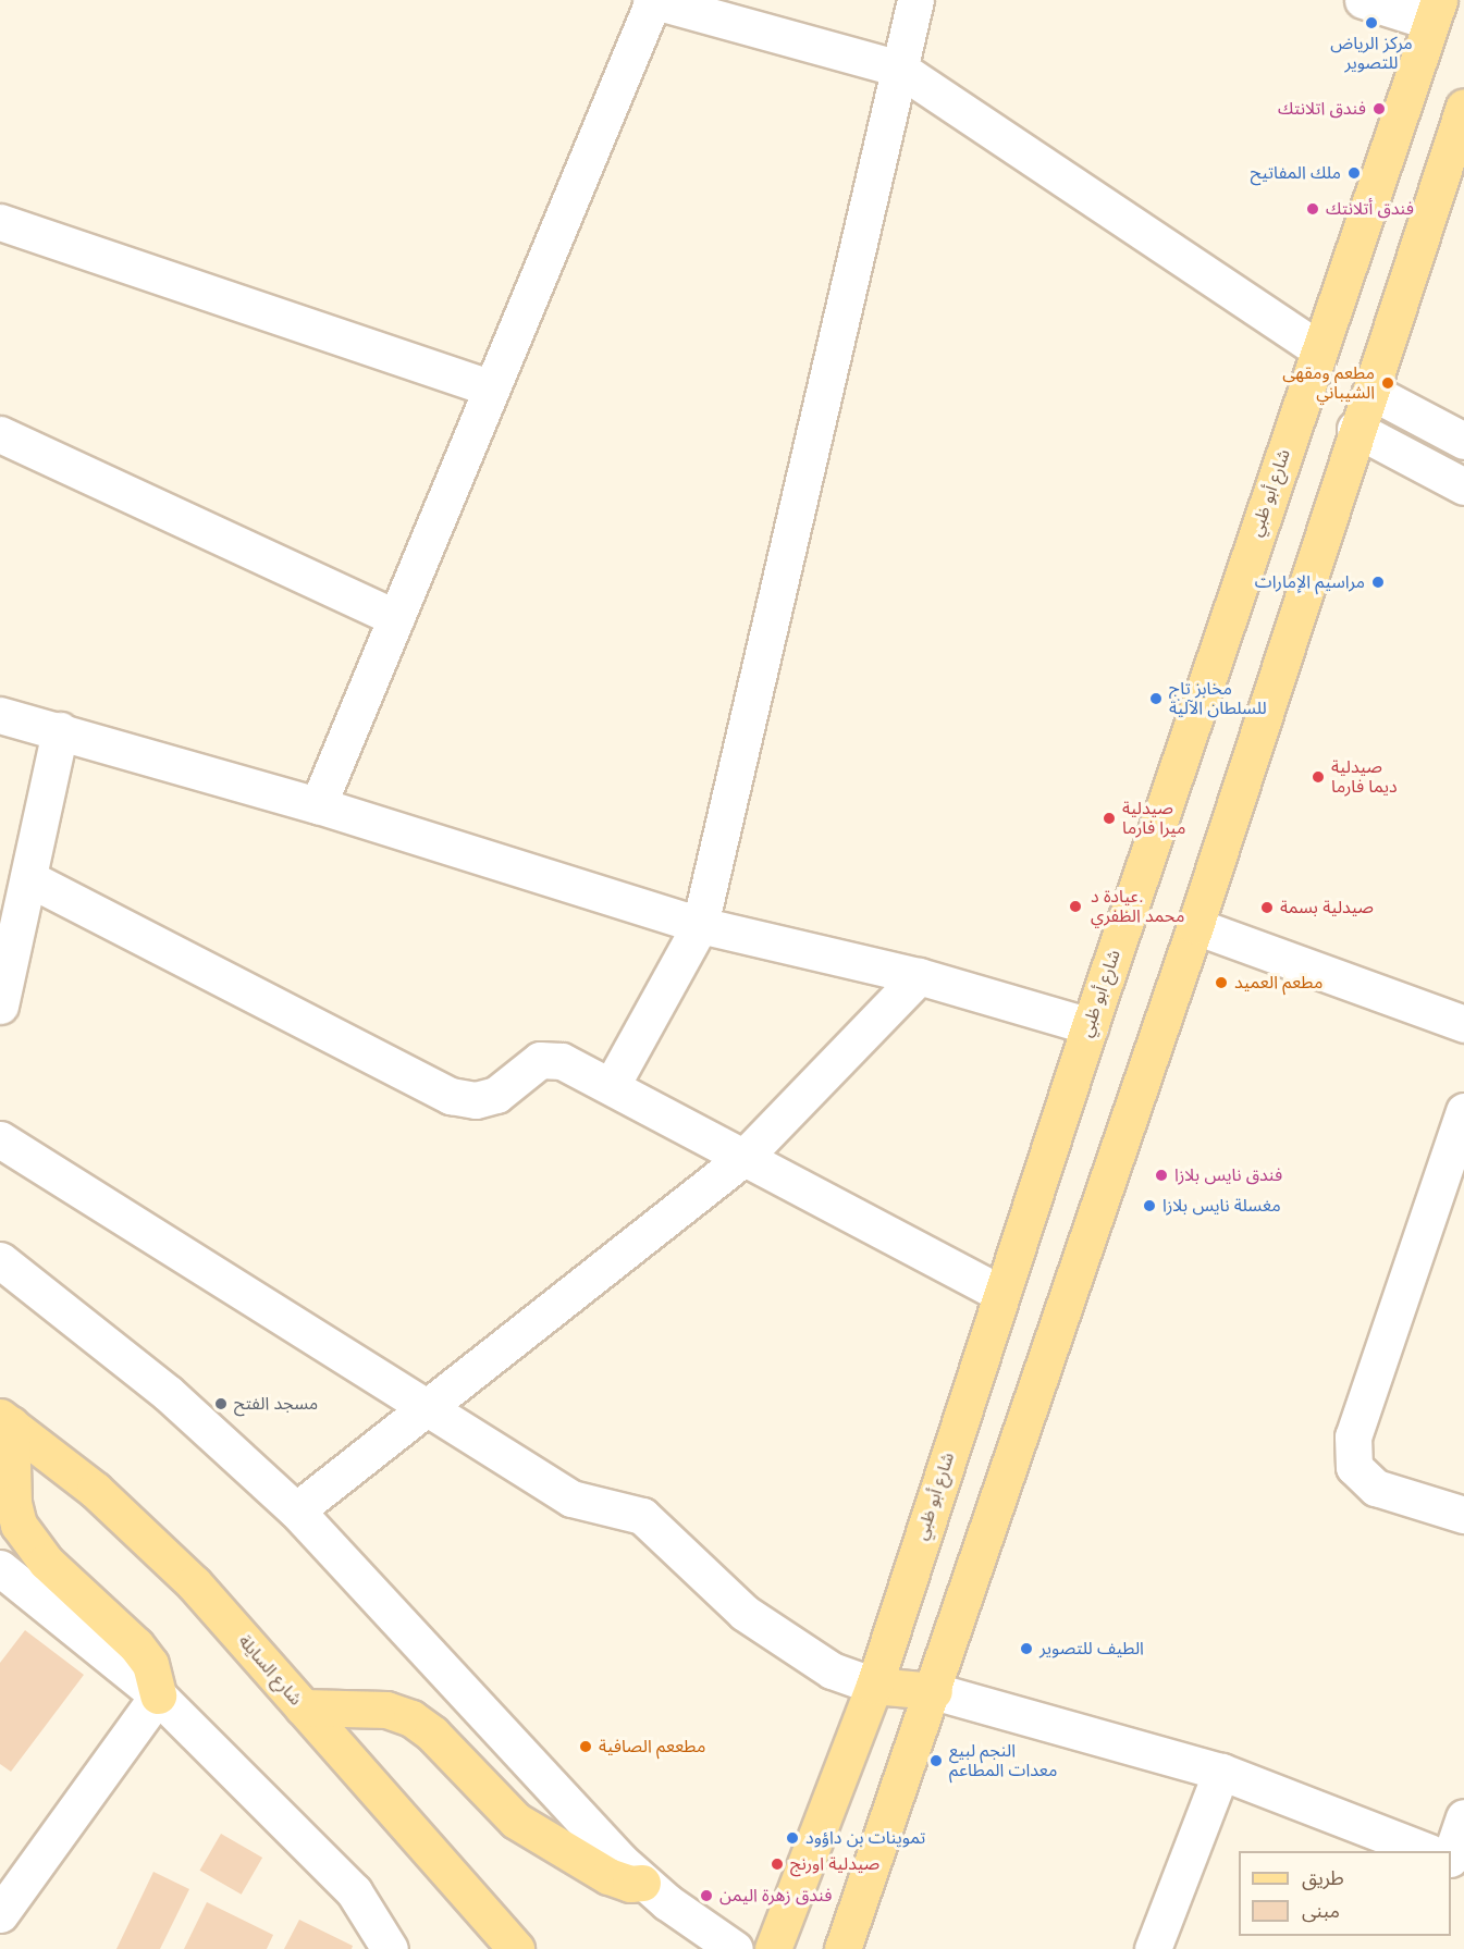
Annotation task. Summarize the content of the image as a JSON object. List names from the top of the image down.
{
  "streets": {
    "main road": ["شارع أبو ظبي", "شارع السايلة"]
  },
  "places": [
    "مركز الرياض للتصوير",
    "فندق اتلانتك",
    "ملك المفاتيح",
    "فندق أتلانتك",
    "مطعم ومقهى الشيباني",
    "مراسيم الإمارات",
    "مخابز تاج للسلطان الآلية",
    "صيدلية ديما فارما",
    "صيدلية ميرا فارما",
    "عيادة د. محمد الظفري",
    "صيدلية بسمة",
    "مطعم العميد",
    "فندق نايس بلازا",
    "مغسلة نايس بلازا",
    "مسجد الفتح",
    "الطيف للتصوير",
    "مطععم الصافية",
    "النجم لبيع معدات المطاعم",
    "تموينات بن داؤود",
    "صيدلية اورنج",
    "فندق زهرة اليمن"
  ],
  "legend": ["طريق", "مبنى"]
}
